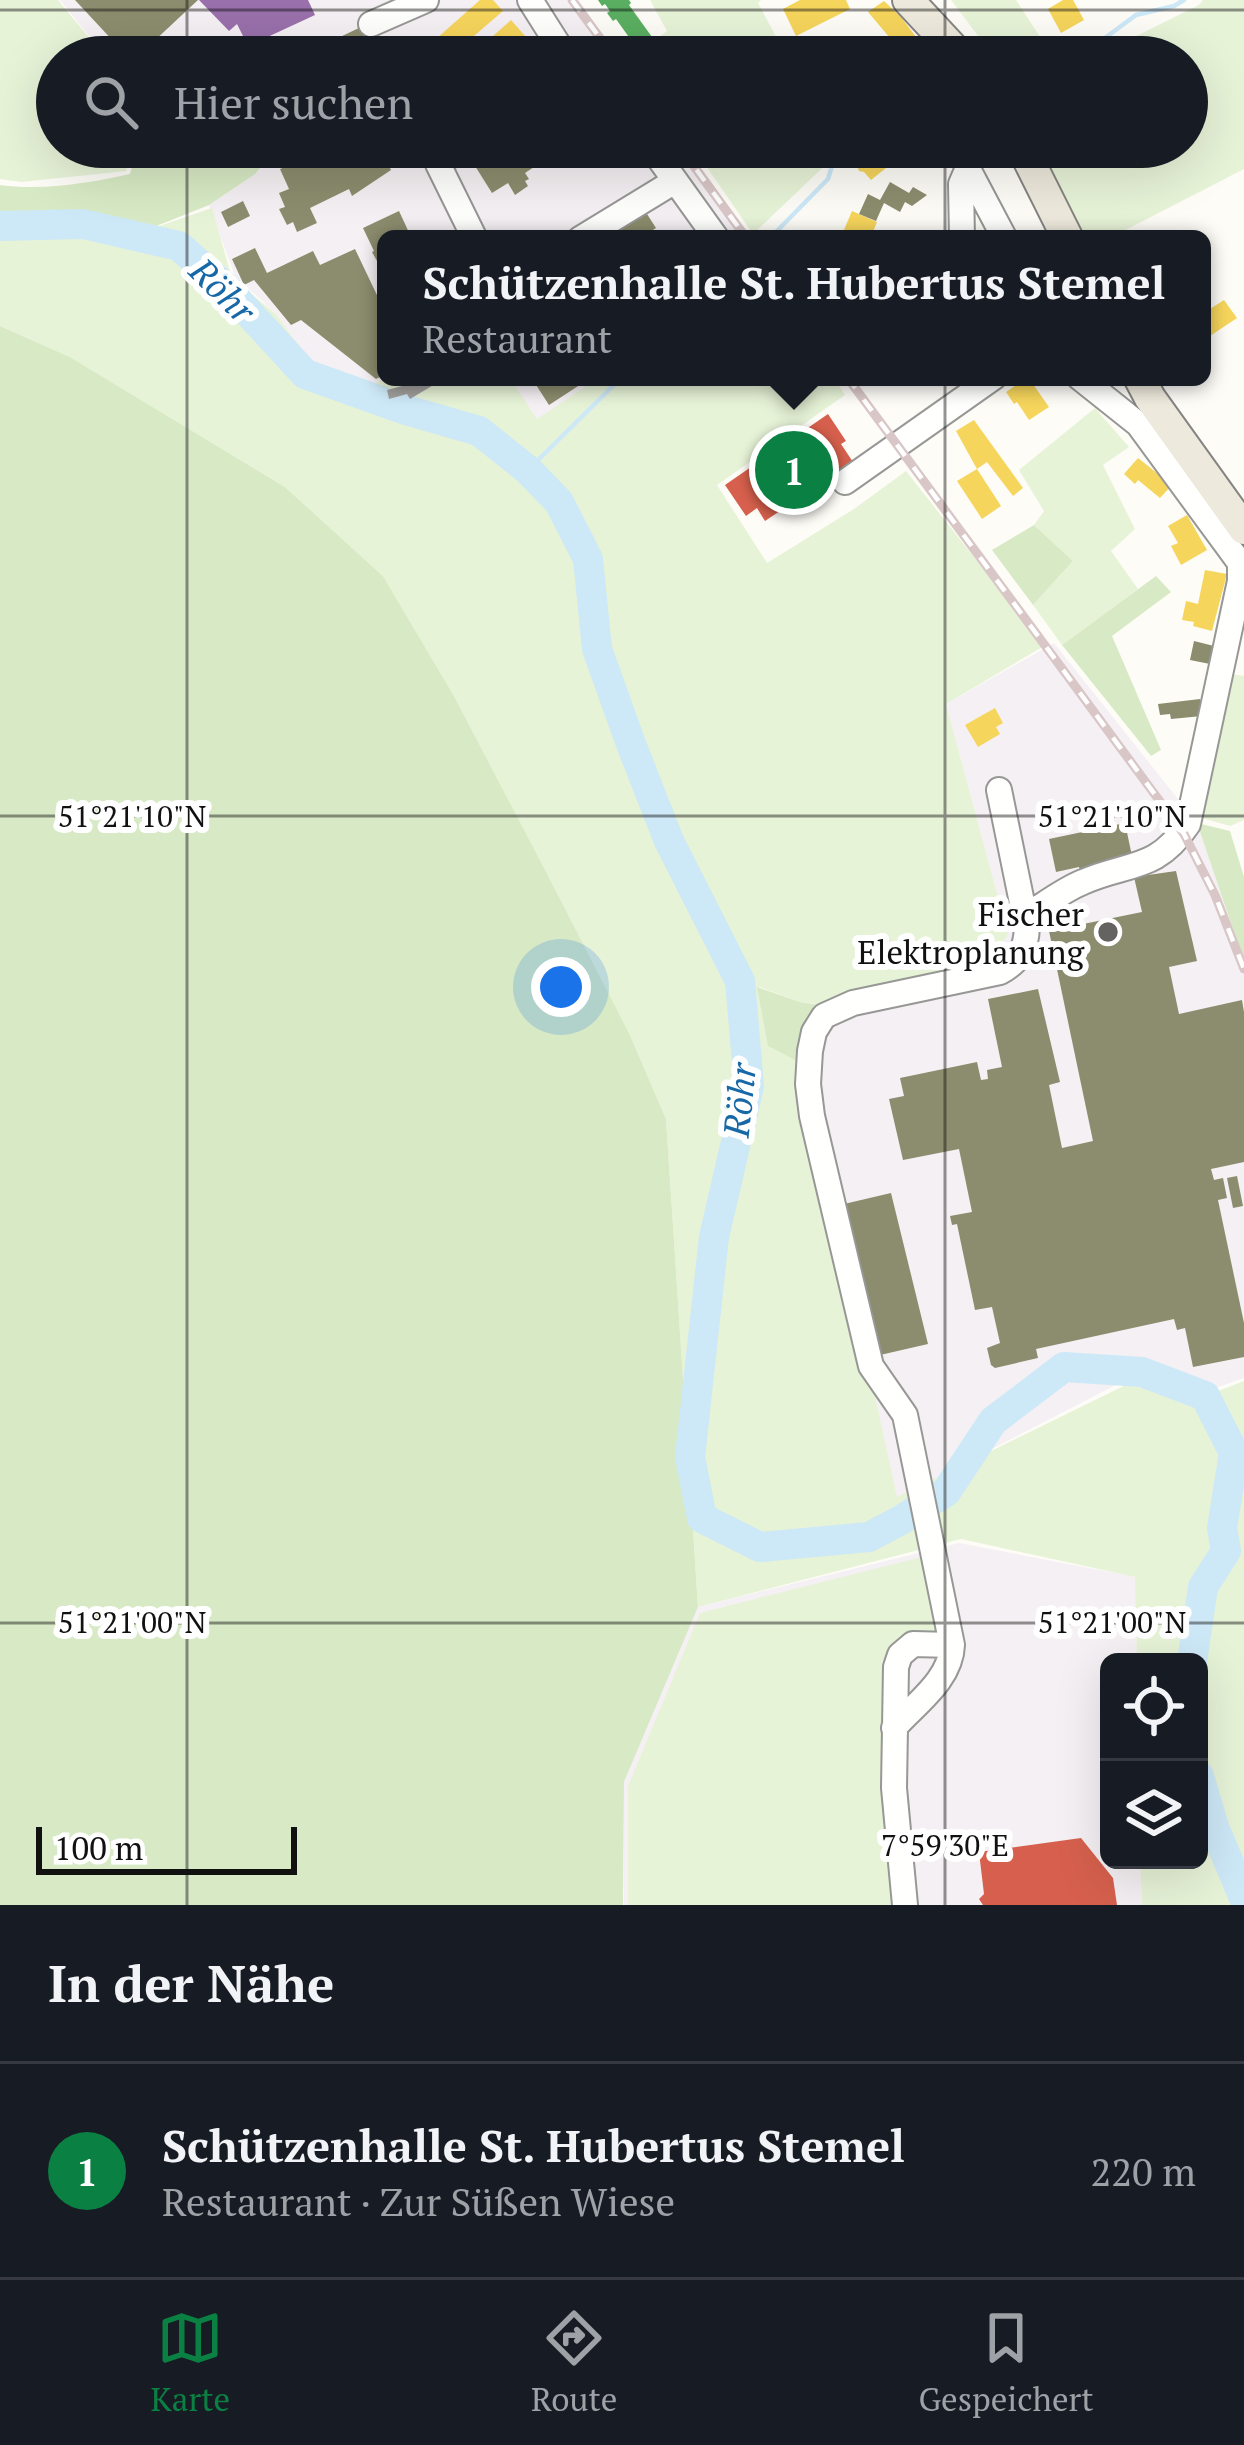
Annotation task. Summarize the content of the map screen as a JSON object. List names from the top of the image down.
{
  "water": ["Röhr"],
  "places": ["Fischer Elektroplanung"],
  "scale_bar": "100 m",
  "page": {
    "search": "Hier suchen",
    "popup": ["Schützenhalle St. Hubertus Stemel", "Restaurant"],
    "pins": "1",
    "scale": "100 m",
    "heading": "In der Nähe",
    "list": [
      {
        "mark": "1",
        "name": "Schützenhalle St. Hubertus Stemel",
        "note": "Restaurant · Zur Süßen Wiese",
        "value": "220 m"
      }
    ],
    "nav": ["Karte", "Route", "Gespeichert"]
  },
  "coordinates": ["51°21'10\"N", "51°21'00\"N", "7°59'30\"E"]
}
